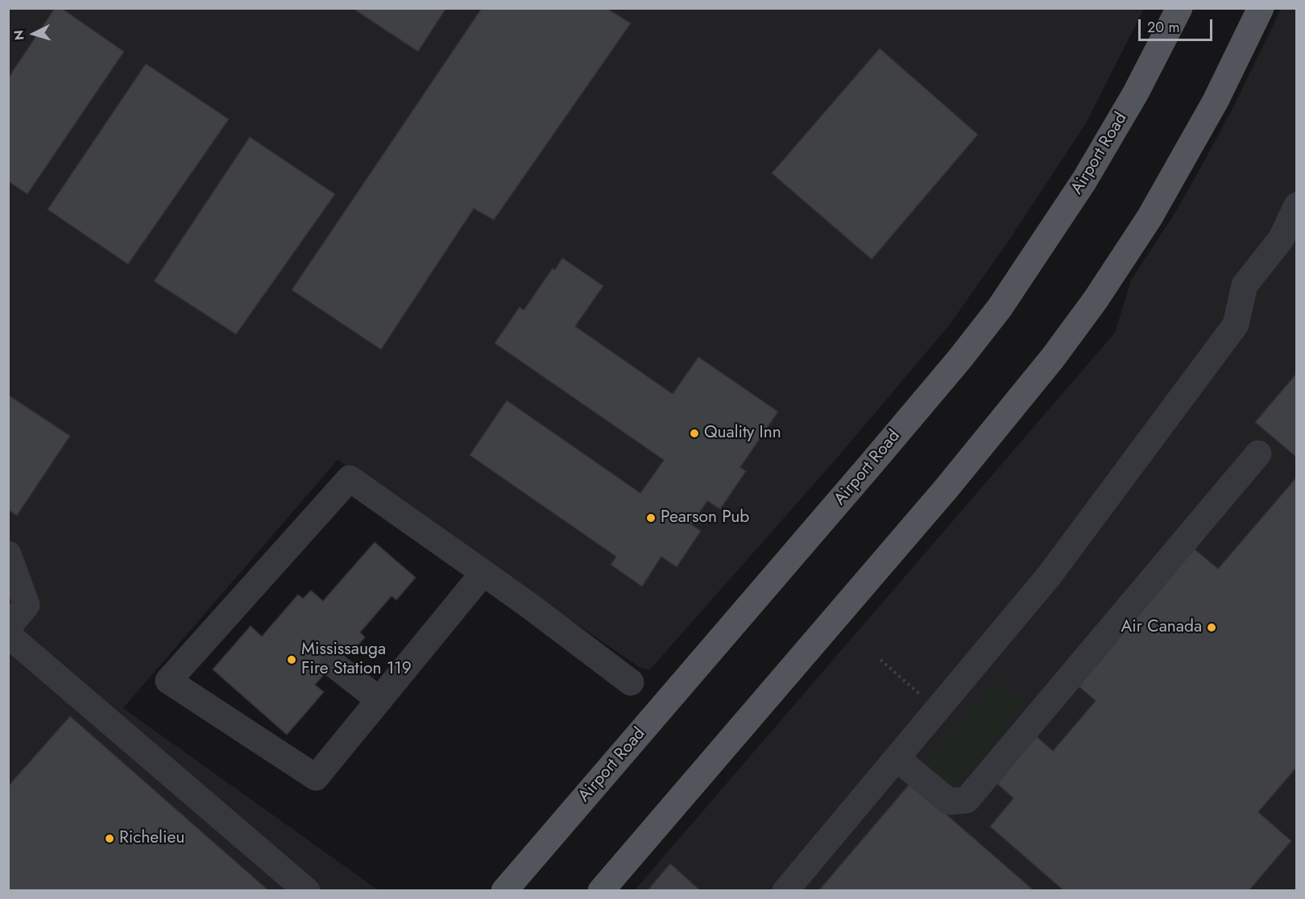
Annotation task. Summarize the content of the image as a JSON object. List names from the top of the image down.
{
  "streets": {
    "main road": ["Airport Road"]
  },
  "places": [
    "Quality Inn",
    "Pearson Pub",
    "Air Canada",
    "Mississauga Fire Station 119",
    "Richelieu"
  ],
  "scale_bar": "20 m",
  "north": "left"
}
